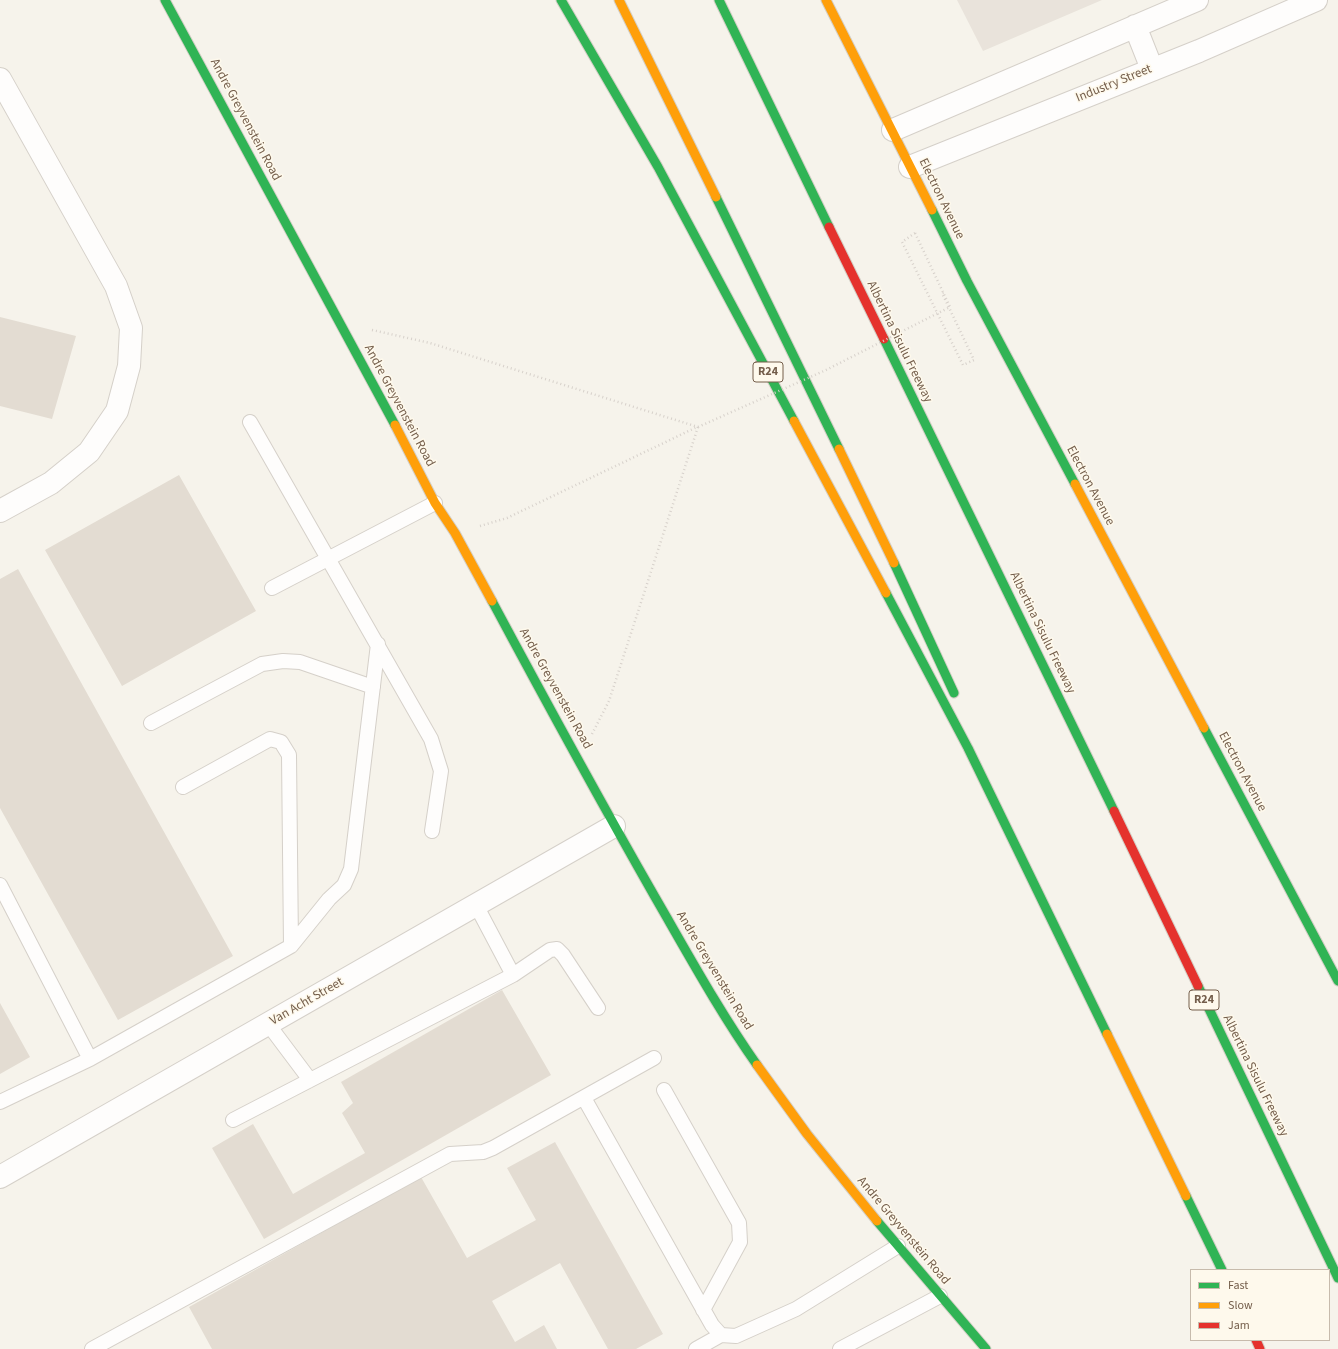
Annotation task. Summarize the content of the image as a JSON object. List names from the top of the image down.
{
  "streets": {
    "main road": [
      "Andre Greyvenstein Road",
      "Electron Avenue",
      "Albertina Sisulu Freeway",
      "R24"
    ],
    "street": ["Industry Street", "Van Acht Street"]
  },
  "crossings": [
    ["Industry Street", "Electron Avenue"],
    ["Andre Greyvenstein Road", "Van Acht Street"]
  ],
  "legend": ["Fast", "Slow", "Jam"]
}
